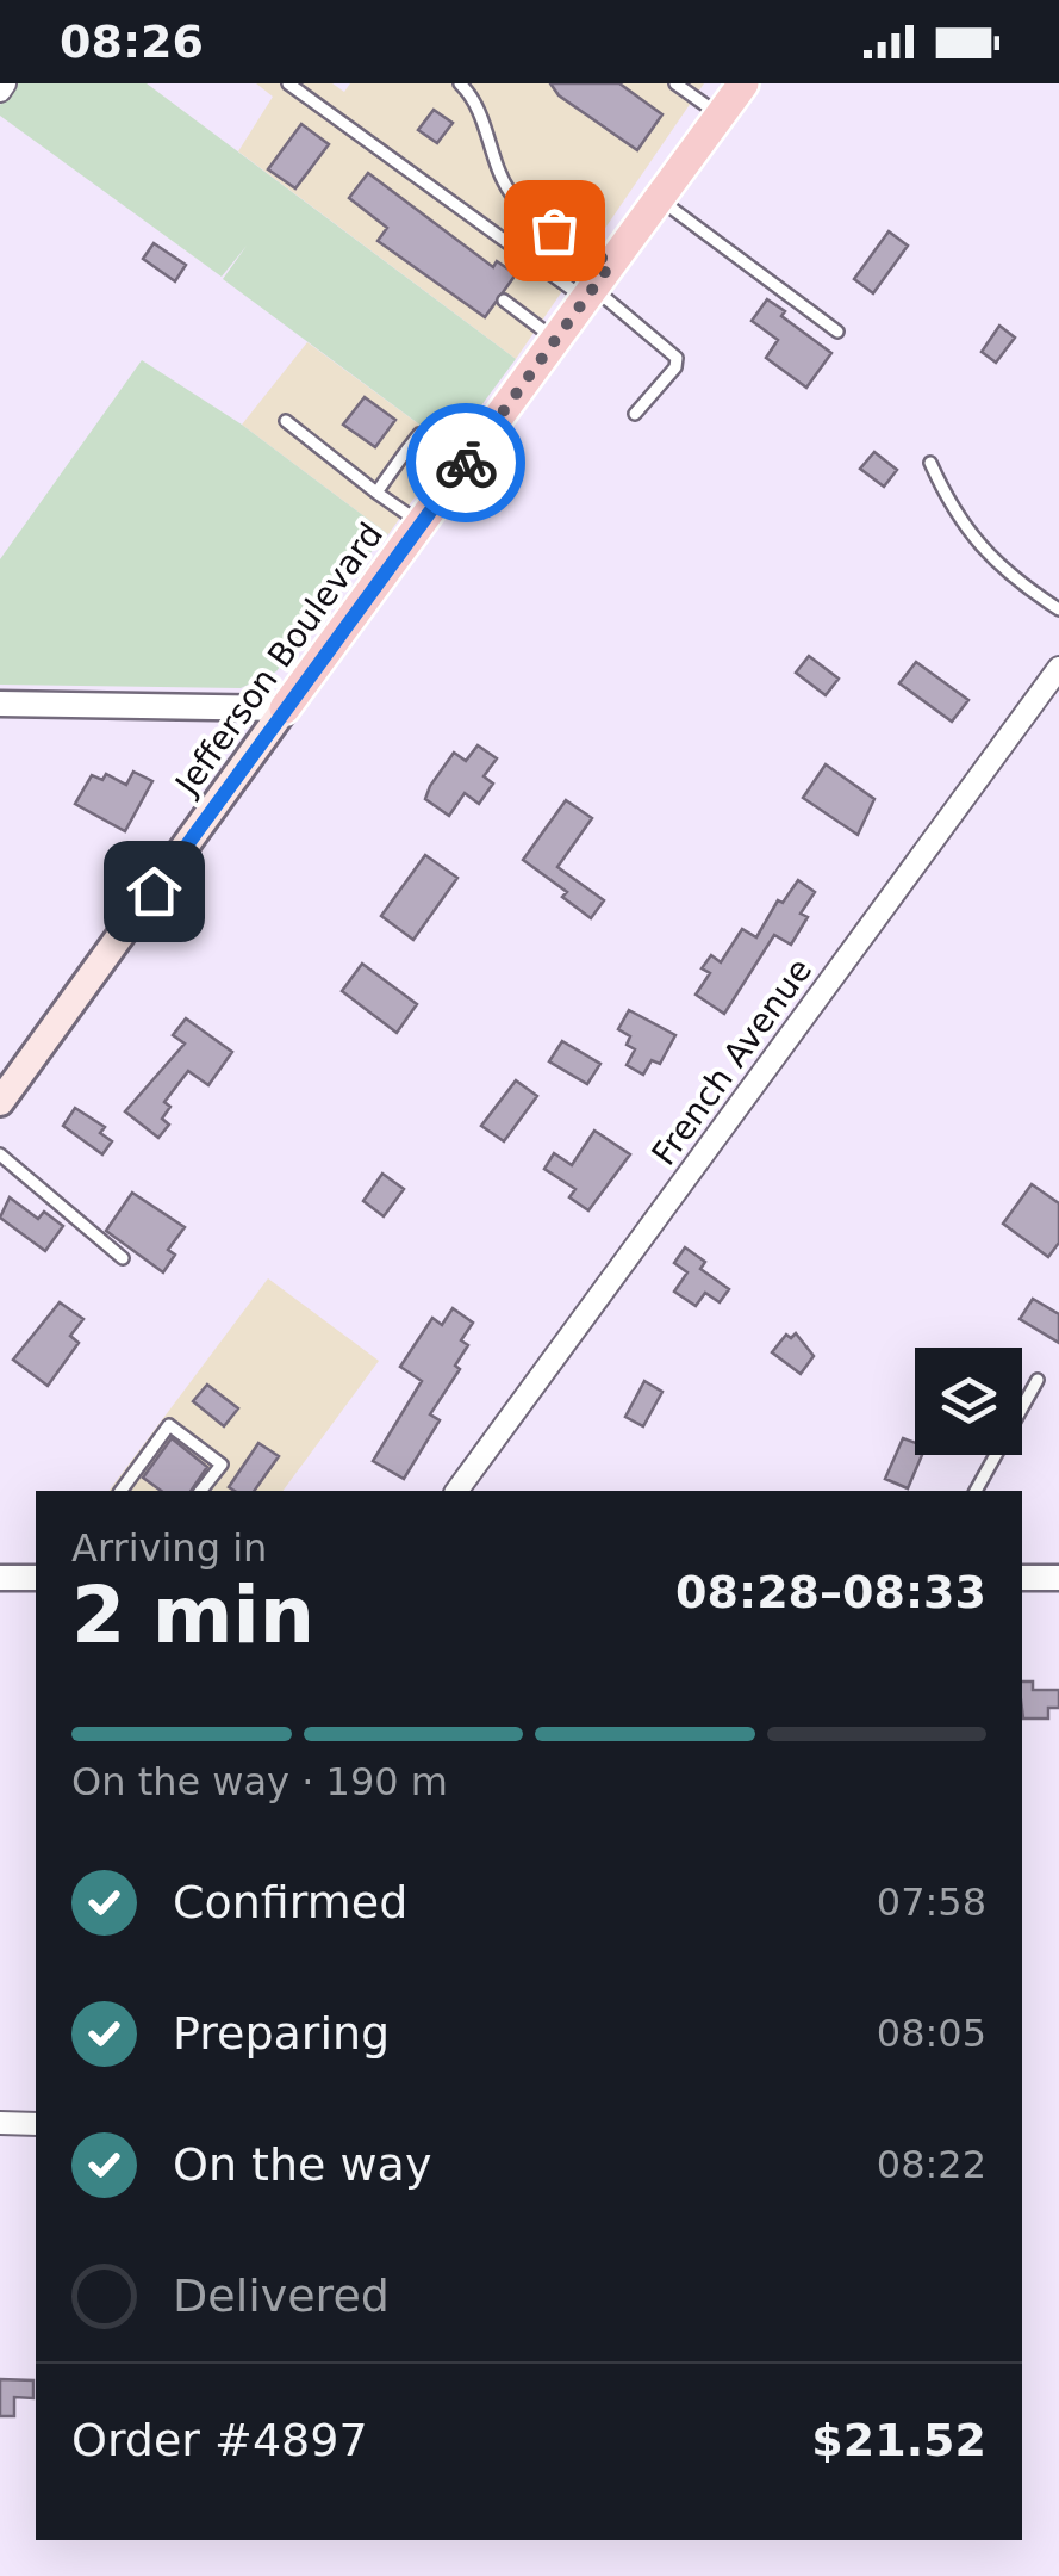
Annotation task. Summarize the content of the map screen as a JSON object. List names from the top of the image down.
{
  "streets": {
    "main road": ["Jefferson Boulevard"],
    "street": ["French Avenue"]
  },
  "page": {
    "status": "08:26",
    "heading": ["2 min", "Arriving in", "08:28–08:33"],
    "panel": ["Order #4897", "$21.52"],
    "bar": "On the way · 190 m",
    "list": [
      ["Confirmed", "07:58"],
      ["Preparing", "08:05"],
      ["On the way", "08:22"],
      "Delivered"
    ]
  }
}
